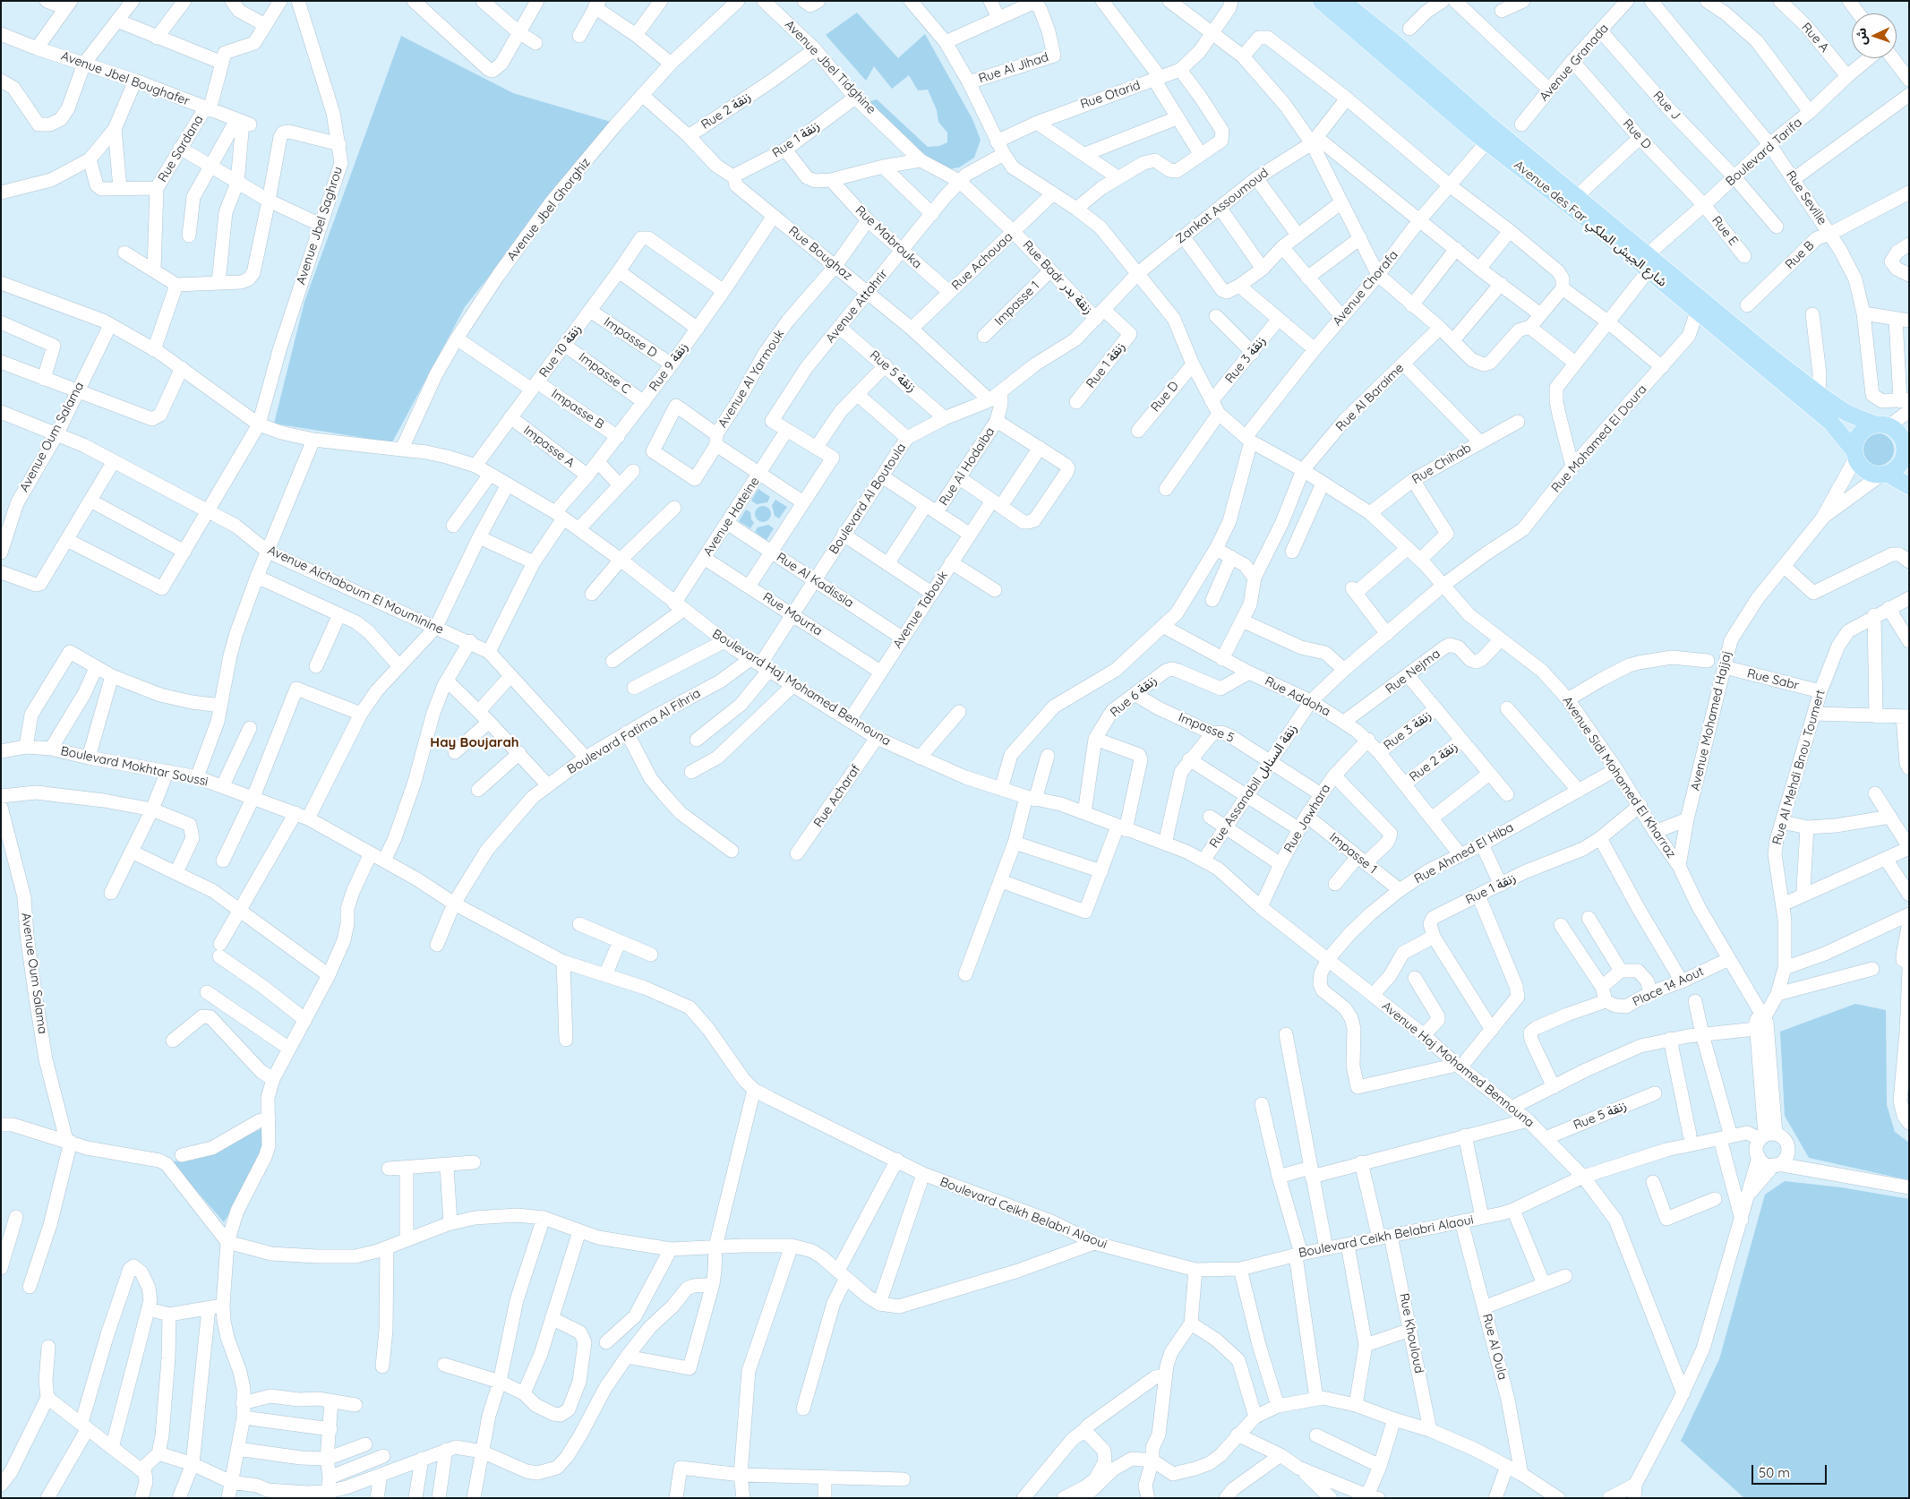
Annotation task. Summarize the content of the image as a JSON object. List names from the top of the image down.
{
  "streets": {
    "main road": ["Avenue des Far شارع الجيش الملكي"],
    "street": [
      "Rue A",
      "Avenue Granada",
      "Avenue Jbel Tidghine",
      "Rue Al Jihad",
      "Avenue Jbel Boughafer",
      "Rue Otarid",
      "Rue J",
      "Rue 2 زنقة",
      "Rue D",
      "Rue 1 زنقة",
      "Rue Sardana",
      "Boulevard Tarifa",
      "Rue Seville",
      "Zankat Assoumoud",
      "Avenue Jbel Ghorghiz",
      "Avenue Jbel Saghrou",
      "Rue E",
      "Rue Mabrouka",
      "Rue Boughaz",
      "Rue B",
      "Rue Achouaa",
      "Rue Badr زنقة بدر",
      "Avenue Chorafa",
      "Impasse 1",
      "Avenue Attahrir",
      "Impasse D",
      "Rue 10 زنقة",
      "Rue 3 زنقة",
      "Rue 9 زنقة",
      "Rue 5 زنقة",
      "Impasse C",
      "Avenue Al Yarmouk",
      "Rue Al Baraime",
      "Impasse B",
      "Avenue Oum Salama",
      "Rue Mohamed El Doura",
      "Impasse A",
      "Rue Chihab",
      "Rue Al Hodaiba",
      "Boulevard Al Boutoula",
      "Avenue Hateine",
      "Rue Al Kadissia",
      "Avenue Aichaboum El Mouminine",
      "Avenue Tabouk",
      "Rue Mourta",
      "Rue Nejma",
      "Rue Sabr",
      "Boulevard Haj Mohamed Bennouna",
      "Rue 6 زنقة",
      "Rue Addoha",
      "Avenue Mohamed Hajjaj",
      "Impasse 5",
      "Boulevard Fatima Al Fihria",
      "Boulevard Mokhtar Soussi",
      "Rue Al Mehdi Bnou Toumert",
      "Avenue Sidi Mohamed El Kharraz",
      "Rue Assanabil زنقة السنابل",
      "Rue Acharaf",
      "Rue Jawhara",
      "Rue Ahmed El Hiba",
      "Place 14 Aout",
      "Avenue Haj Mohamed Bennouna",
      "Boulevard Ceikh Belabri Alaoui",
      "Rue Khouloud",
      "Rue Al Oula"
    ]
  },
  "crossings": [
    ["Rue A", "Boulevard Tarifa"],
    ["Avenue Granada", "Rue J"],
    ["Avenue Granada", "Rue D"],
    ["Avenue Jbel Tidghine", "Rue 2 زنقة"],
    ["Avenue Jbel Tidghine", "Rue 1 زنقة"],
    ["Avenue Jbel Tidghine", "Rue Badr زنقة بدر"],
    ["Avenue Jbel Tidghine", "Avenue Attahrir"],
    ["Rue Al Jihad", "Avenue Sidi Mohamed El Kharraz"],
    ["Avenue Jbel Boughafer", "Rue Sardana"],
    ["Rue Otarid", "Avenue Sidi Mohamed El Kharraz"],
    ["Rue J", "Boulevard Tarifa"],
    ["Rue 2 زنقة", "Rue 1 زنقة"],
    ["Rue 2 زنقة", "Rue Boughaz"],
    ["Rue 2 زنقة", "Rue Addoha"],
    ["Rue D", "Boulevard Tarifa"],
    ["Rue D", "Rue E"],
    ["Rue D", "Avenue Sidi Mohamed El Kharraz"],
    ["Rue 1 زنقة", "Rue Boughaz"],
    ["Rue 1 زنقة", "Rue Badr زنقة بدر"],
    ["Rue 1 زنقة", "Boulevard Al Boutoula"],
    ["Rue 1 زنقة", "Avenue Sidi Mohamed El Kharraz"],
    ["Boulevard Tarifa", "Rue Seville"],
    ["Boulevard Tarifa", "Avenue des Far شارع الجيش الملكي"],
    ["Boulevard Tarifa", "Rue E"],
    ["Boulevard Tarifa", "Rue Mohamed El Doura"],
    ["Rue Seville", "Rue B"],
    ["Zankat Assoumoud", "Boulevard Al Boutoula"],
    ["Zankat Assoumoud", "Avenue Sidi Mohamed El Kharraz"],
    ["Avenue Jbel Ghorghiz", "Impasse B"],
    ["Avenue des Far شارع الجيش الملكي", "Avenue Chorafa"],
    ["Avenue des Far شارع الجيش الملكي", "Rue Mohamed El Doura"],
    ["Avenue des Far شارع الجيش الملكي", "Avenue Mohamed Hajjaj"],
    ["Avenue Jbel Saghrou", "Avenue Aichaboum El Mouminine"],
    ["Rue Mabrouka", "Rue Achouaa"],
    ["Rue Mabrouka", "Avenue Attahrir"],
    ["Rue Mabrouka", "Avenue Al Yarmouk"],
    ["Rue Boughaz", "Rue Achouaa"],
    ["Rue Boughaz", "Avenue Attahrir"],
    ["Rue Boughaz", "Rue 9 زنقة"],
    ["Rue Boughaz", "Avenue Al Yarmouk"],
    ["Rue Boughaz", "Rue Al Hodaiba"],
    ["Rue Boughaz", "Boulevard Al Boutoula"],
    ["Rue Achouaa", "Rue Badr زنقة بدر"],
    ["Rue Achouaa", "Avenue Sidi Mohamed El Kharraz"],
    ["Rue Badr زنقة بدر", "Impasse 1"],
    ["Rue Badr زنقة بدر", "Avenue Attahrir"],
    ["Rue Badr زنقة بدر", "Boulevard Al Boutoula"],
    ["Avenue Chorafa", "Avenue Sidi Mohamed El Kharraz"],
    ["Impasse 1", "Rue Jawhara"],
    ["Impasse 1", "Rue Ahmed El Hiba"],
    ["Avenue Attahrir", "Rue 5 زنقة"],
    ["Avenue Attahrir", "Avenue Hateine"],
    ["Avenue Attahrir", "Avenue Sidi Mohamed El Kharraz"],
    ["Impasse D", "Rue 10 زنقة"],
    ["Impasse D", "Rue 9 زنقة"],
    ["Rue 10 زنقة", "Rue 9 زنقة"],
    ["Rue 10 زنقة", "Impasse C"],
    ["Rue 10 زنقة", "Impasse B"],
    ["Rue 10 زنقة", "Impasse A"],
    ["Rue 3 زنقة", "Rue Addoha"],
    ["Rue 3 زنقة", "Avenue Sidi Mohamed El Kharraz"],
    ["Rue 9 زنقة", "Impasse C"],
    ["Rue 9 زنقة", "Impasse B"],
    ["Rue 9 زنقة", "Impasse A"],
    ["Rue 9 زنقة", "Avenue Aichaboum El Mouminine"],
    ["Rue 9 زنقة", "Boulevard Haj Mohamed Bennouna"],
    ["Rue 5 زنقة", "Boulevard Al Boutoula"],
    ["Rue 5 زنقة", "Avenue Haj Mohamed Bennouna"],
    ["Rue Al Baraime", "Rue Addoha"],
    ["Rue Al Baraime", "Avenue Sidi Mohamed El Kharraz"],
    ["Avenue Oum Salama", "Avenue Aichaboum El Mouminine"],
    ["Rue Mohamed El Doura", "Avenue Sidi Mohamed El Kharraz"],
    ["Rue Mohamed El Doura", "Rue Assanabil زنقة السنابل"],
    ["Rue Chihab", "Avenue Sidi Mohamed El Kharraz"],
    ["Rue Al Hodaiba", "Boulevard Al Boutoula"],
    ["Boulevard Al Boutoula", "Rue Al Kadissia"],
    ["Boulevard Al Boutoula", "Rue Mourta"],
    ["Boulevard Al Boutoula", "Boulevard Haj Mohamed Bennouna"],
    ["Boulevard Al Boutoula", "Boulevard Fatima Al Fihria"],
    ["Boulevard Al Boutoula", "Avenue Sidi Mohamed El Kharraz"],
    ["Avenue Hateine", "Rue Al Kadissia"],
    ["Avenue Hateine", "Rue Mourta"],
    ["Avenue Hateine", "Boulevard Haj Mohamed Bennouna"],
    ["Rue Al Kadissia", "Avenue Tabouk"],
    ["Avenue Aichaboum El Mouminine", "Boulevard Fatima Al Fihria"],
    ["Avenue Tabouk", "Rue Mourta"],
    ["Avenue Tabouk", "Boulevard Haj Mohamed Bennouna"],
    ["Rue Nejma", "Rue Addoha"],
    ["Rue Nejma", "Avenue Sidi Mohamed El Kharraz"],
    ["Rue Sabr", "Avenue Mohamed Hajjaj"],
    ["Rue Sabr", "Rue Al Mehdi Bnou Toumert"],
    ["Boulevard Haj Mohamed Bennouna", "Rue 6 زنقة"],
    ["Boulevard Haj Mohamed Bennouna", "Boulevard Fatima Al Fihria"],
    ["Boulevard Haj Mohamed Bennouna", "Rue Assanabil زنقة السنابل"],
    ["Boulevard Haj Mohamed Bennouna", "Rue Acharaf"],
    ["Boulevard Haj Mohamed Bennouna", "Rue Jawhara"],
    ["Boulevard Haj Mohamed Bennouna", "Rue Ahmed El Hiba"],
    ["Boulevard Haj Mohamed Bennouna", "Avenue Haj Mohamed Bennouna"],
    ["Rue 6 زنقة", "Rue Addoha"],
    ["Rue 6 زنقة", "Impasse 5"],
    ["Rue Addoha", "Rue Assanabil زنقة السنابل"],
    ["Rue Addoha", "Rue Jawhara"],
    ["Rue Addoha", "Rue Ahmed El Hiba"],
    ["Avenue Mohamed Hajjaj", "Avenue Sidi Mohamed El Kharraz"],
    ["Impasse 5", "Rue Assanabil زنقة السنابل"],
    ["Impasse 5", "Rue Jawhara"],
    ["Boulevard Fatima Al Fihria", "Boulevard Mokhtar Soussi"],
    ["Boulevard Fatima Al Fihria", "Boulevard Ceikh Belabri Alaoui"],
    ["Boulevard Mokhtar Soussi", "Boulevard Ceikh Belabri Alaoui"],
    ["Rue Al Mehdi Bnou Toumert", "Avenue Sidi Mohamed El Kharraz"],
    ["Avenue Sidi Mohamed El Kharraz", "Rue Assanabil زنقة السنابل"],
    ["Avenue Sidi Mohamed El Kharraz", "Rue Ahmed El Hiba"],
    ["Avenue Sidi Mohamed El Kharraz", "Place 14 Aout"],
    ["Avenue Sidi Mohamed El Kharraz", "Boulevard Ceikh Belabri Alaoui"],
    ["Rue Ahmed El Hiba", "Avenue Haj Mohamed Bennouna"],
    ["Avenue Haj Mohamed Bennouna", "Boulevard Ceikh Belabri Alaoui"],
    ["Boulevard Ceikh Belabri Alaoui", "Rue Khouloud"],
    ["Boulevard Ceikh Belabri Alaoui", "Rue Al Oula"]
  ],
  "districts": ["Hay Boujarah"],
  "scale_bar": "50 m",
  "north": "left"
}
